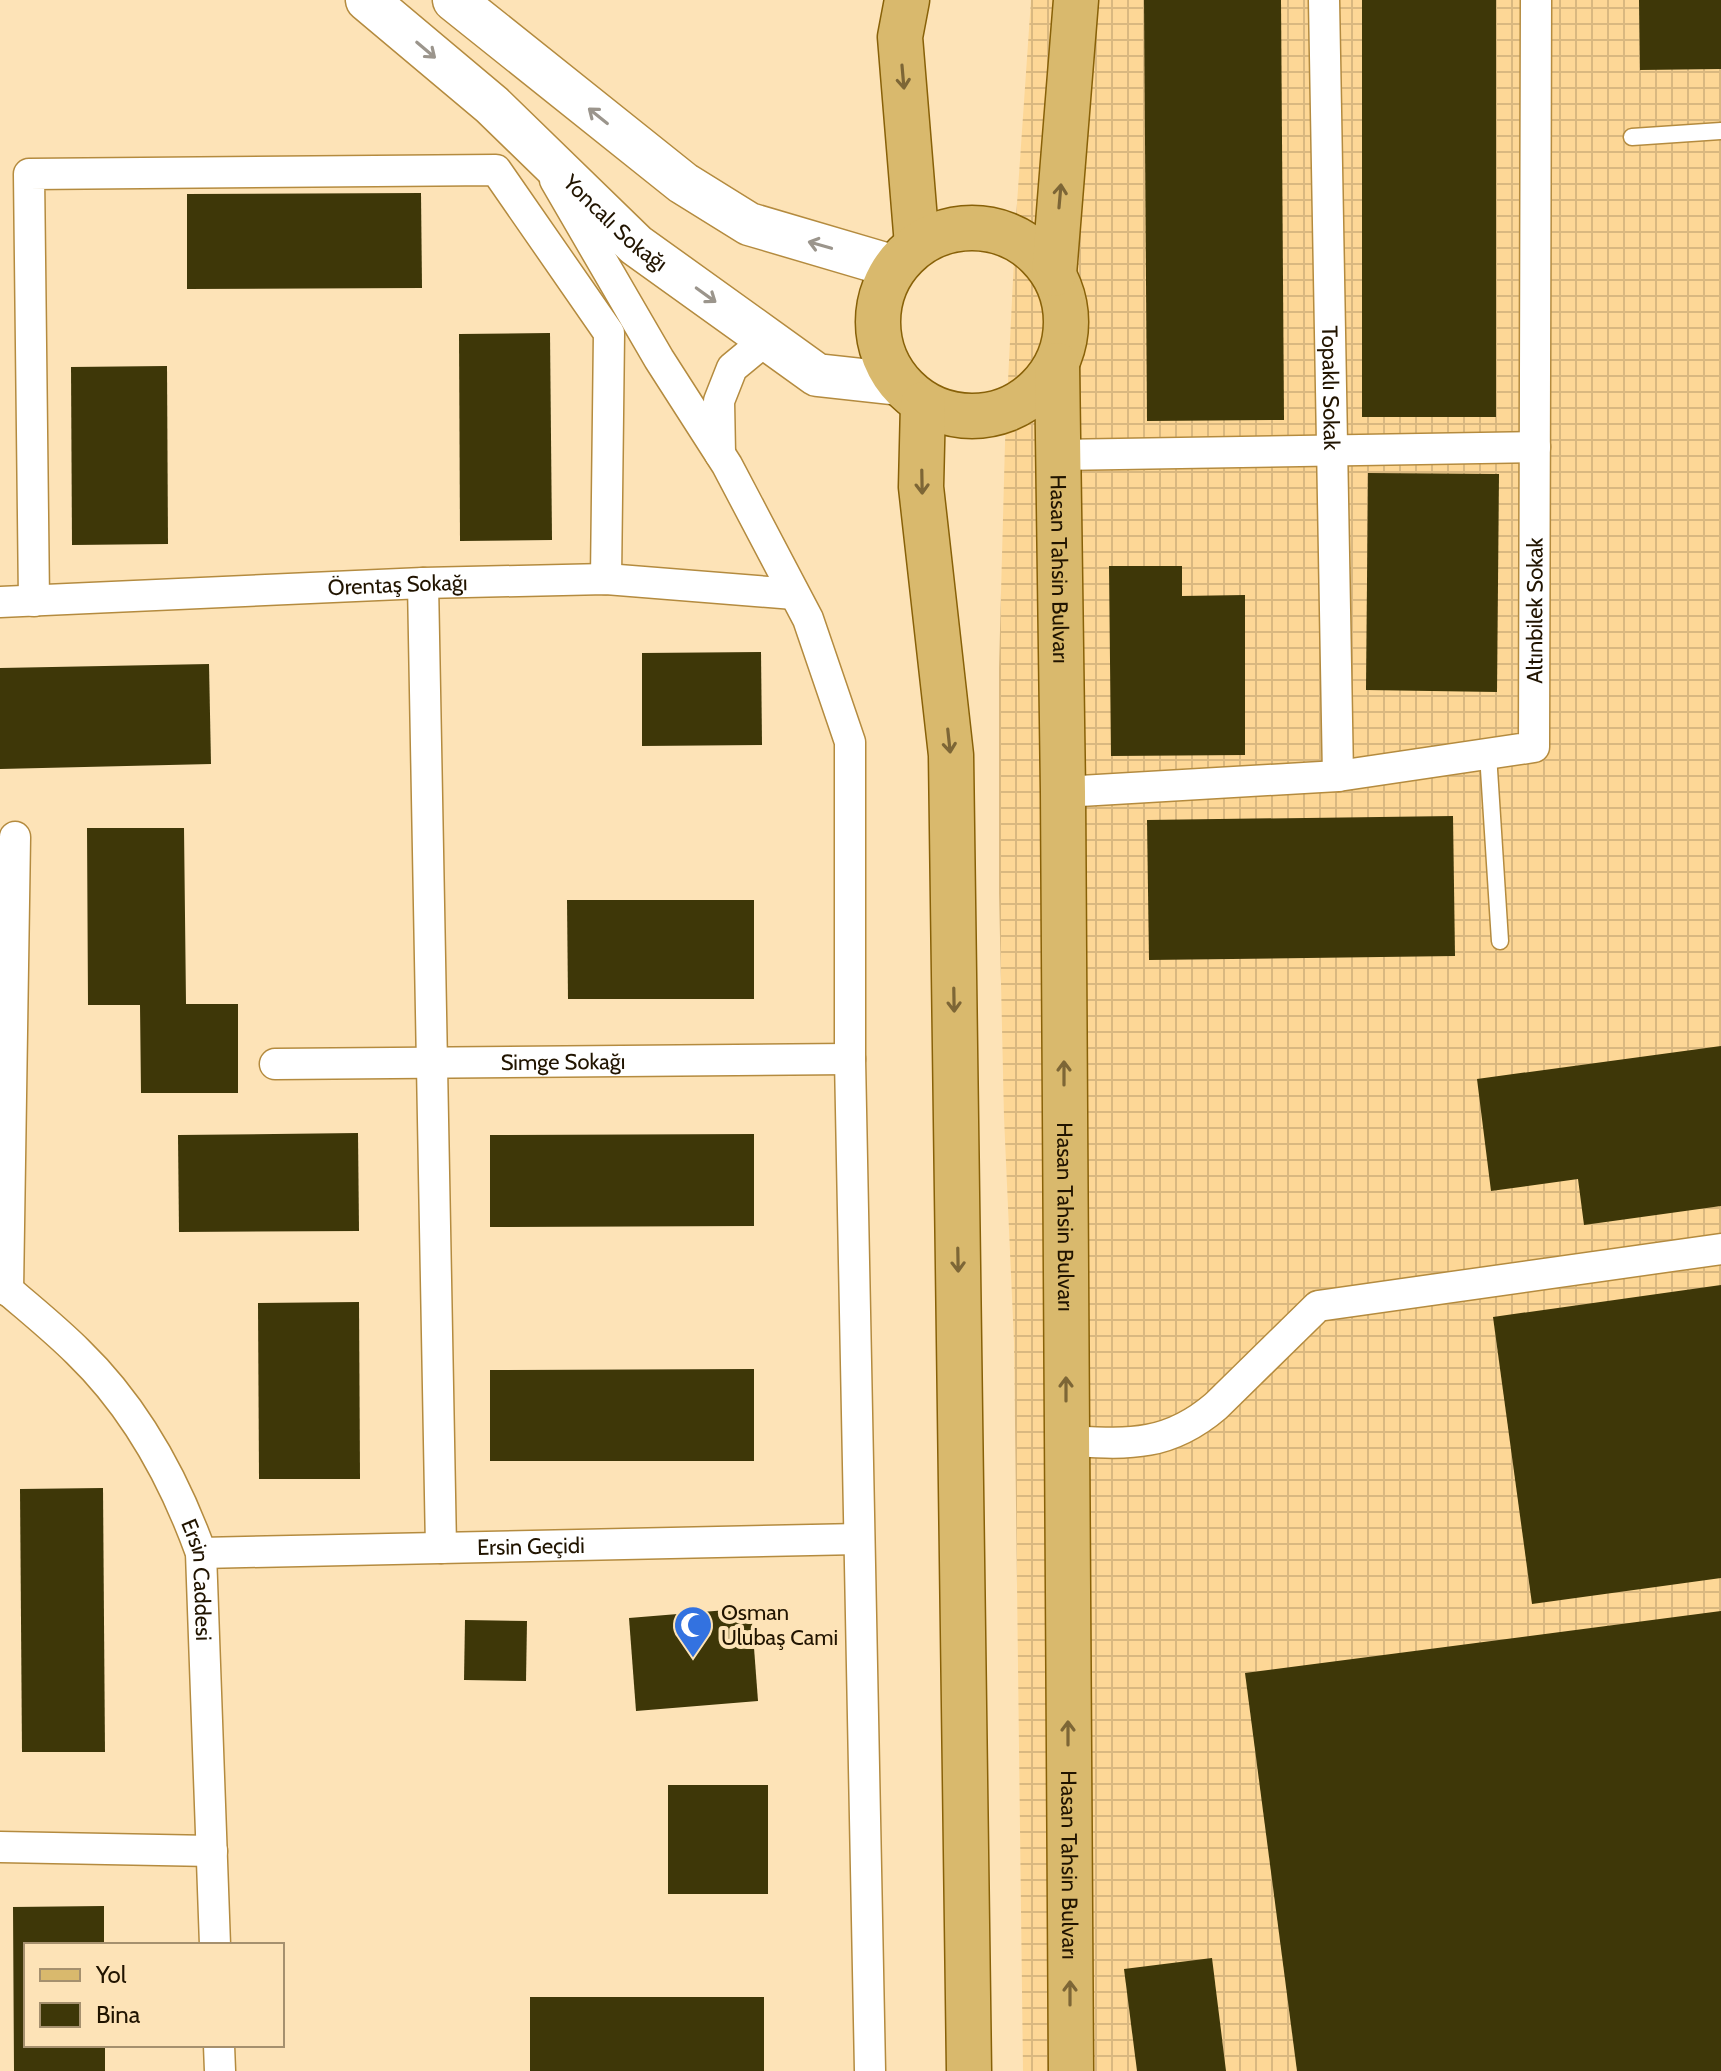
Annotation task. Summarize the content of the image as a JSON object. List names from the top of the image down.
{
  "streets": {
    "main road": ["Hasan Tahsin Bulvarı"],
    "street": [
      "Yoncalı Sokağı",
      "Topaklı Sokak",
      "Örentaş Sokağı",
      "Altınbilek Sokak",
      "Simge Sokağı",
      "Ersin Geçidi",
      "Ersin Caddesi"
    ]
  },
  "crossings": [
    ["Yoncalı Sokağı", "Hasan Tahsin Bulvarı"],
    ["Topaklı Sokak", "Altınbilek Sokak"],
    ["Hasan Tahsin Bulvarı", "Altınbilek Sokak"],
    ["Ersin Geçidi", "Ersin Caddesi"]
  ],
  "places": {
    "mosque": ["Osman Ulubaş Cami"]
  },
  "legend": ["Yol", "Bina"]
}
